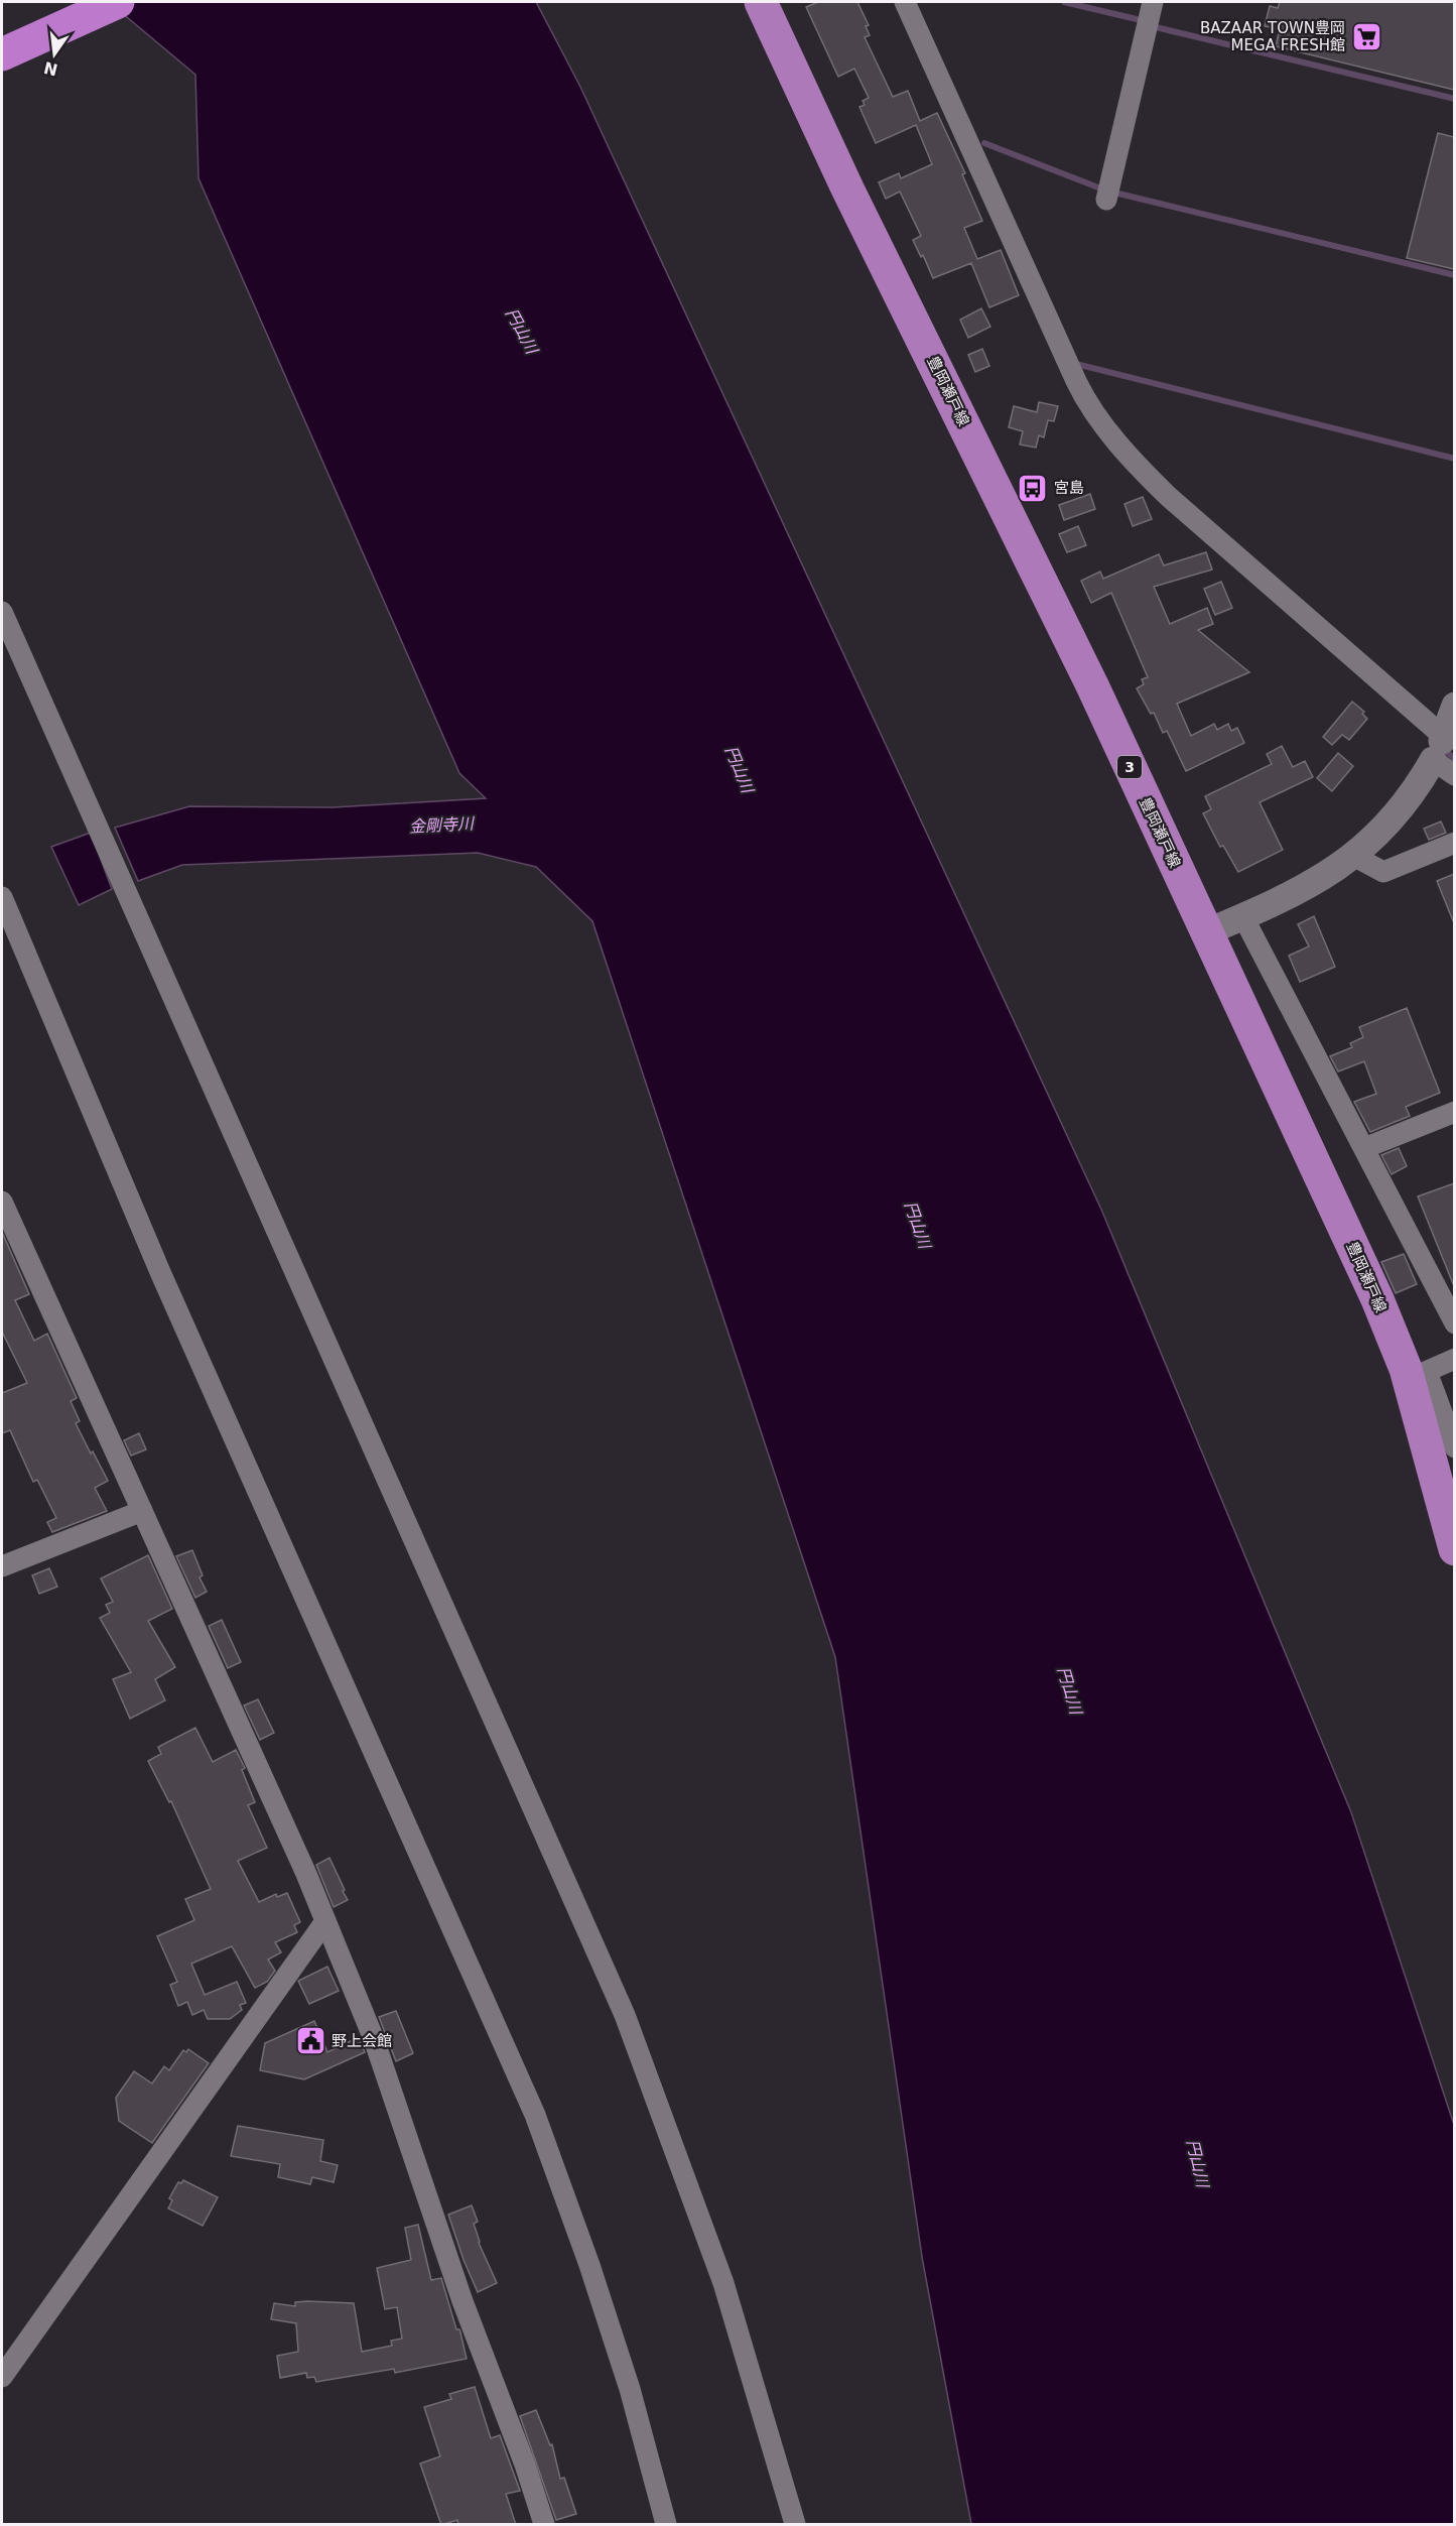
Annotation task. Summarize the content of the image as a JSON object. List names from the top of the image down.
{
  "streets": {
    "main road": ["豊岡瀬戸線", "3"]
  },
  "water": ["円山川", "金剛寺川"],
  "places": {
    "supermarket": ["BAZAAR TOWN豊岡 MEGA FRESH館"],
    "bus stop": ["宮島"],
    "public building": ["野上会館"]
  },
  "north": "bottom"
}
